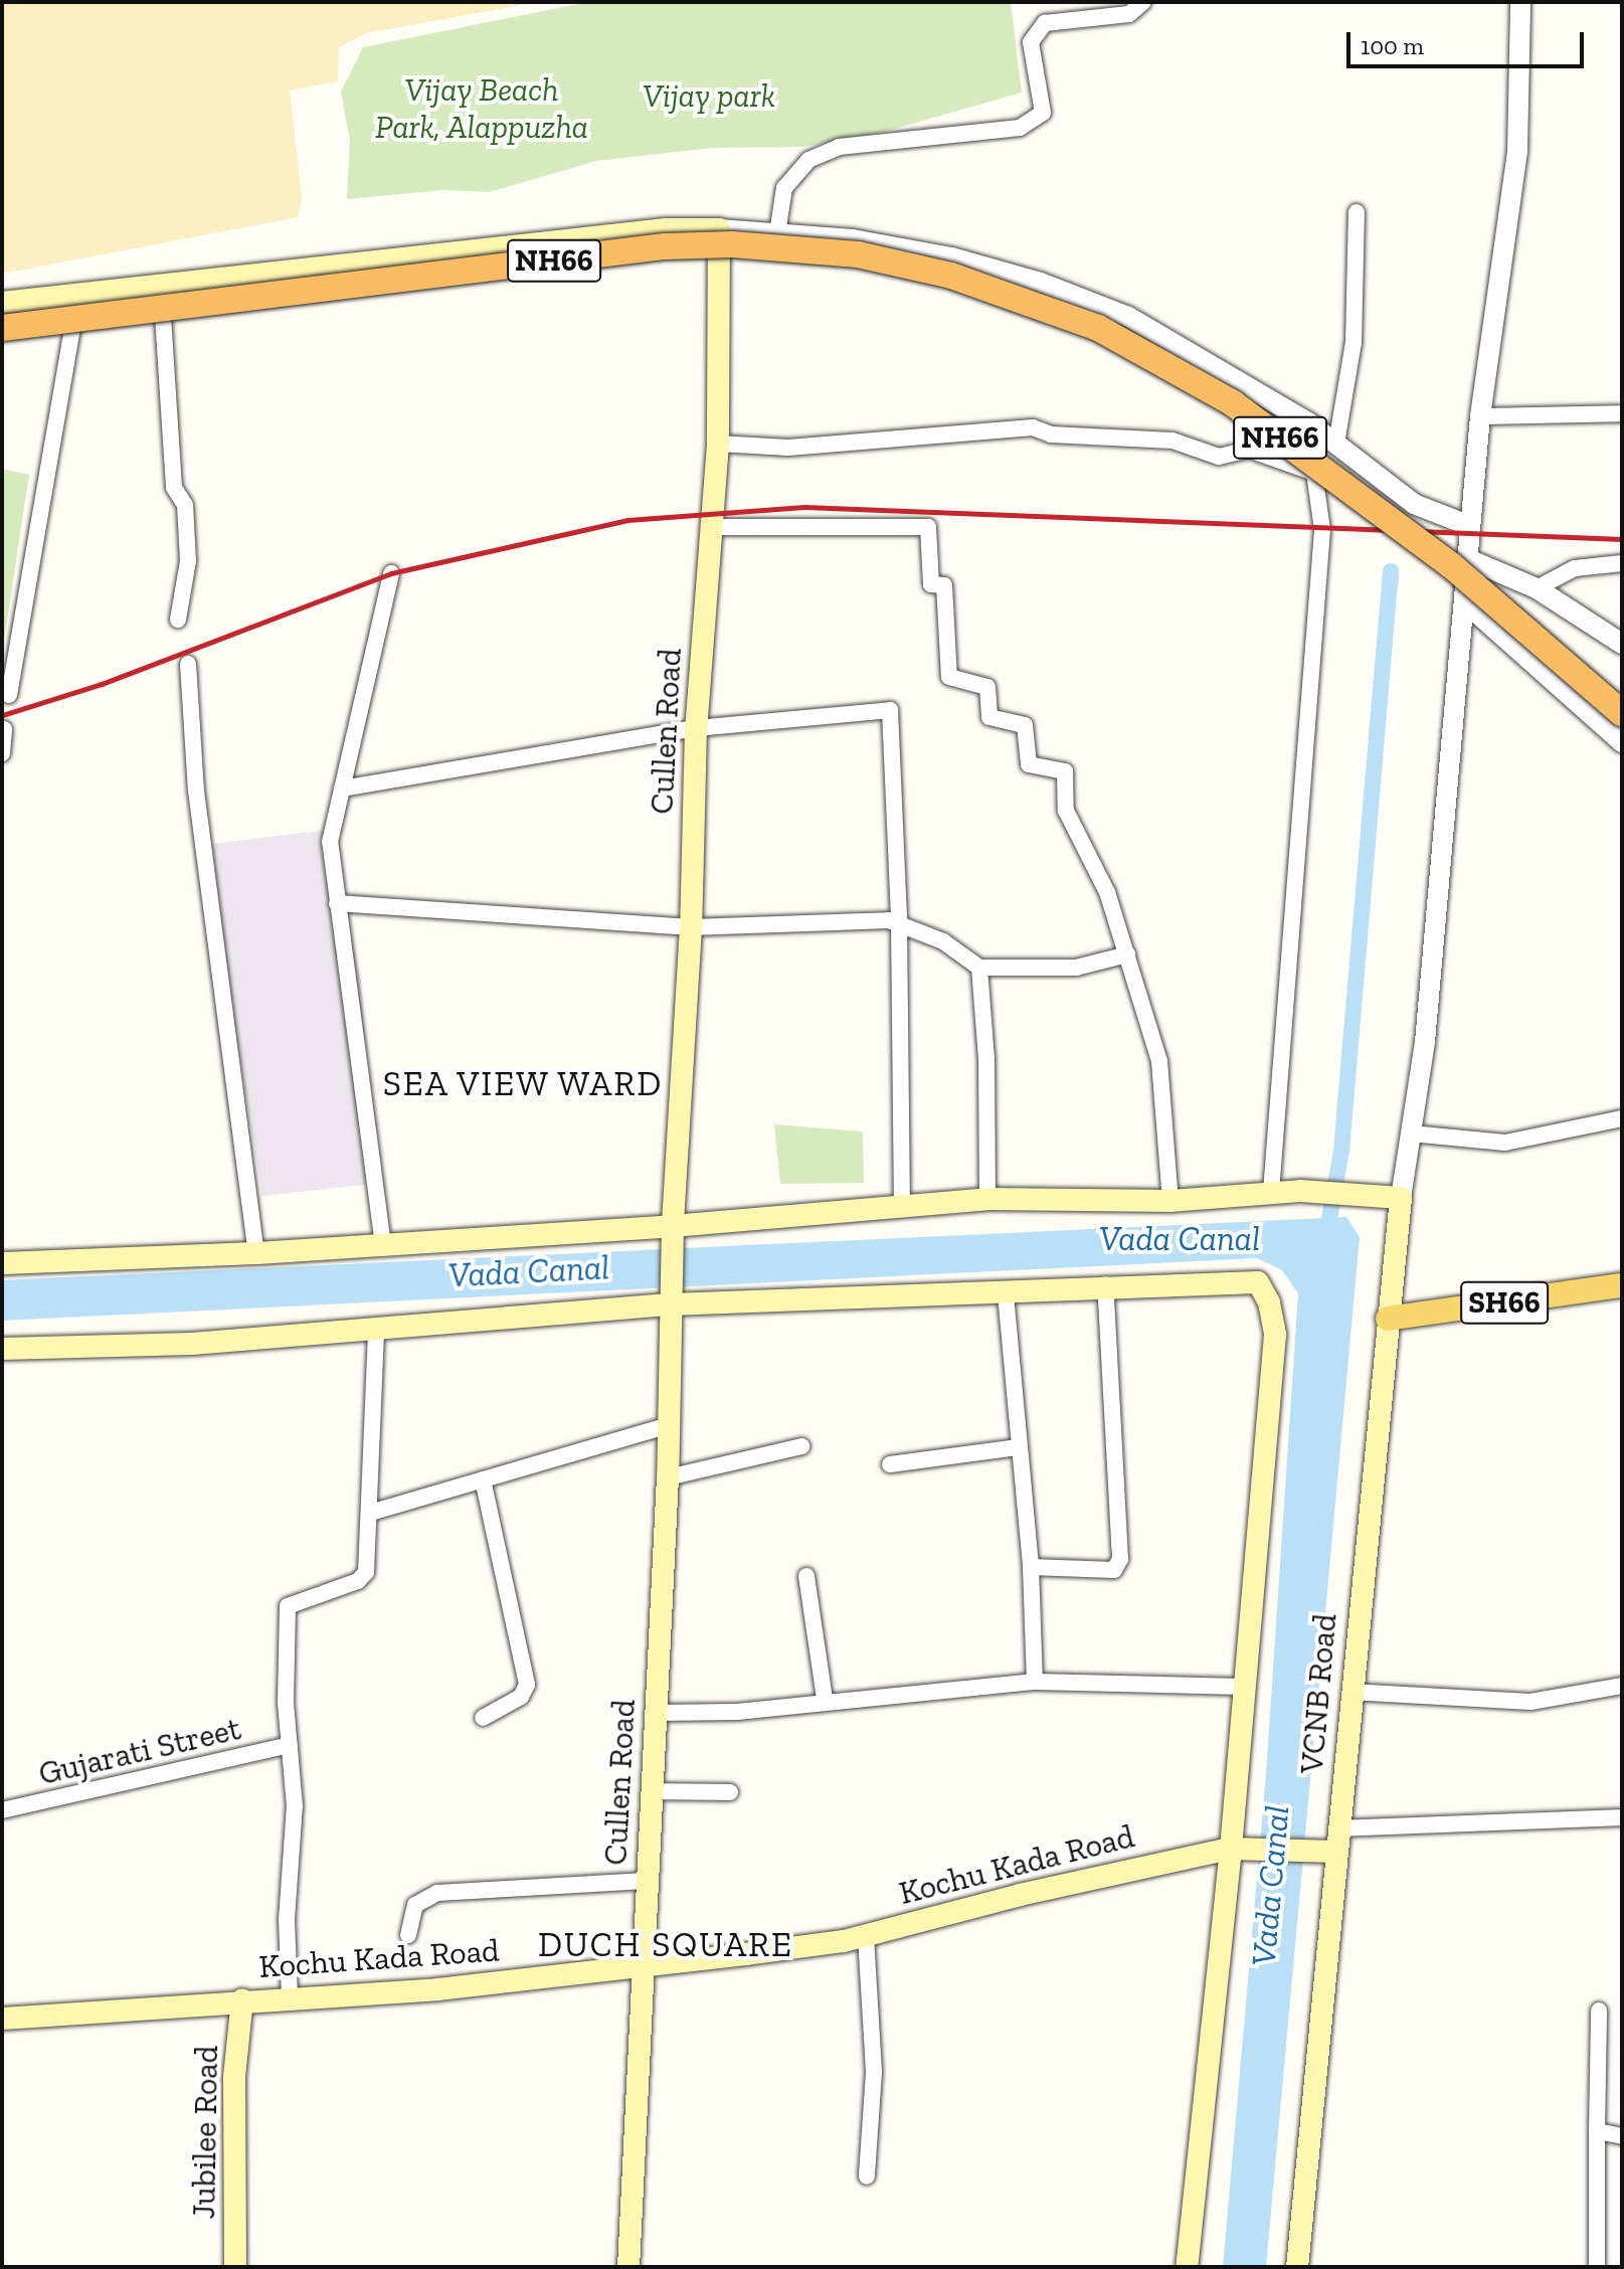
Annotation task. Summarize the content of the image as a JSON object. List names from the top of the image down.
{
  "streets": {
    "highway": ["NH66"],
    "main road": [
      "Cullen Road",
      "SH66",
      "VCNB Road",
      "Kochu Kada Road",
      "Jubilee Road"
    ],
    "street": ["Gujarati Street"]
  },
  "crossings": [
    ["Cullen Road", "Kochu Kada Road"],
    ["SH66", "VCNB Road"],
    ["VCNB Road", "Kochu Kada Road"],
    ["Kochu Kada Road", "Jubilee Road"]
  ],
  "districts": ["SEA VIEW WARD", "DUCH SQUARE"],
  "water": ["Vada Canal"],
  "parks": ["Vijay Beach Park, Alappuzha", "Vijay park"],
  "scale_bar": "100 m"
}
